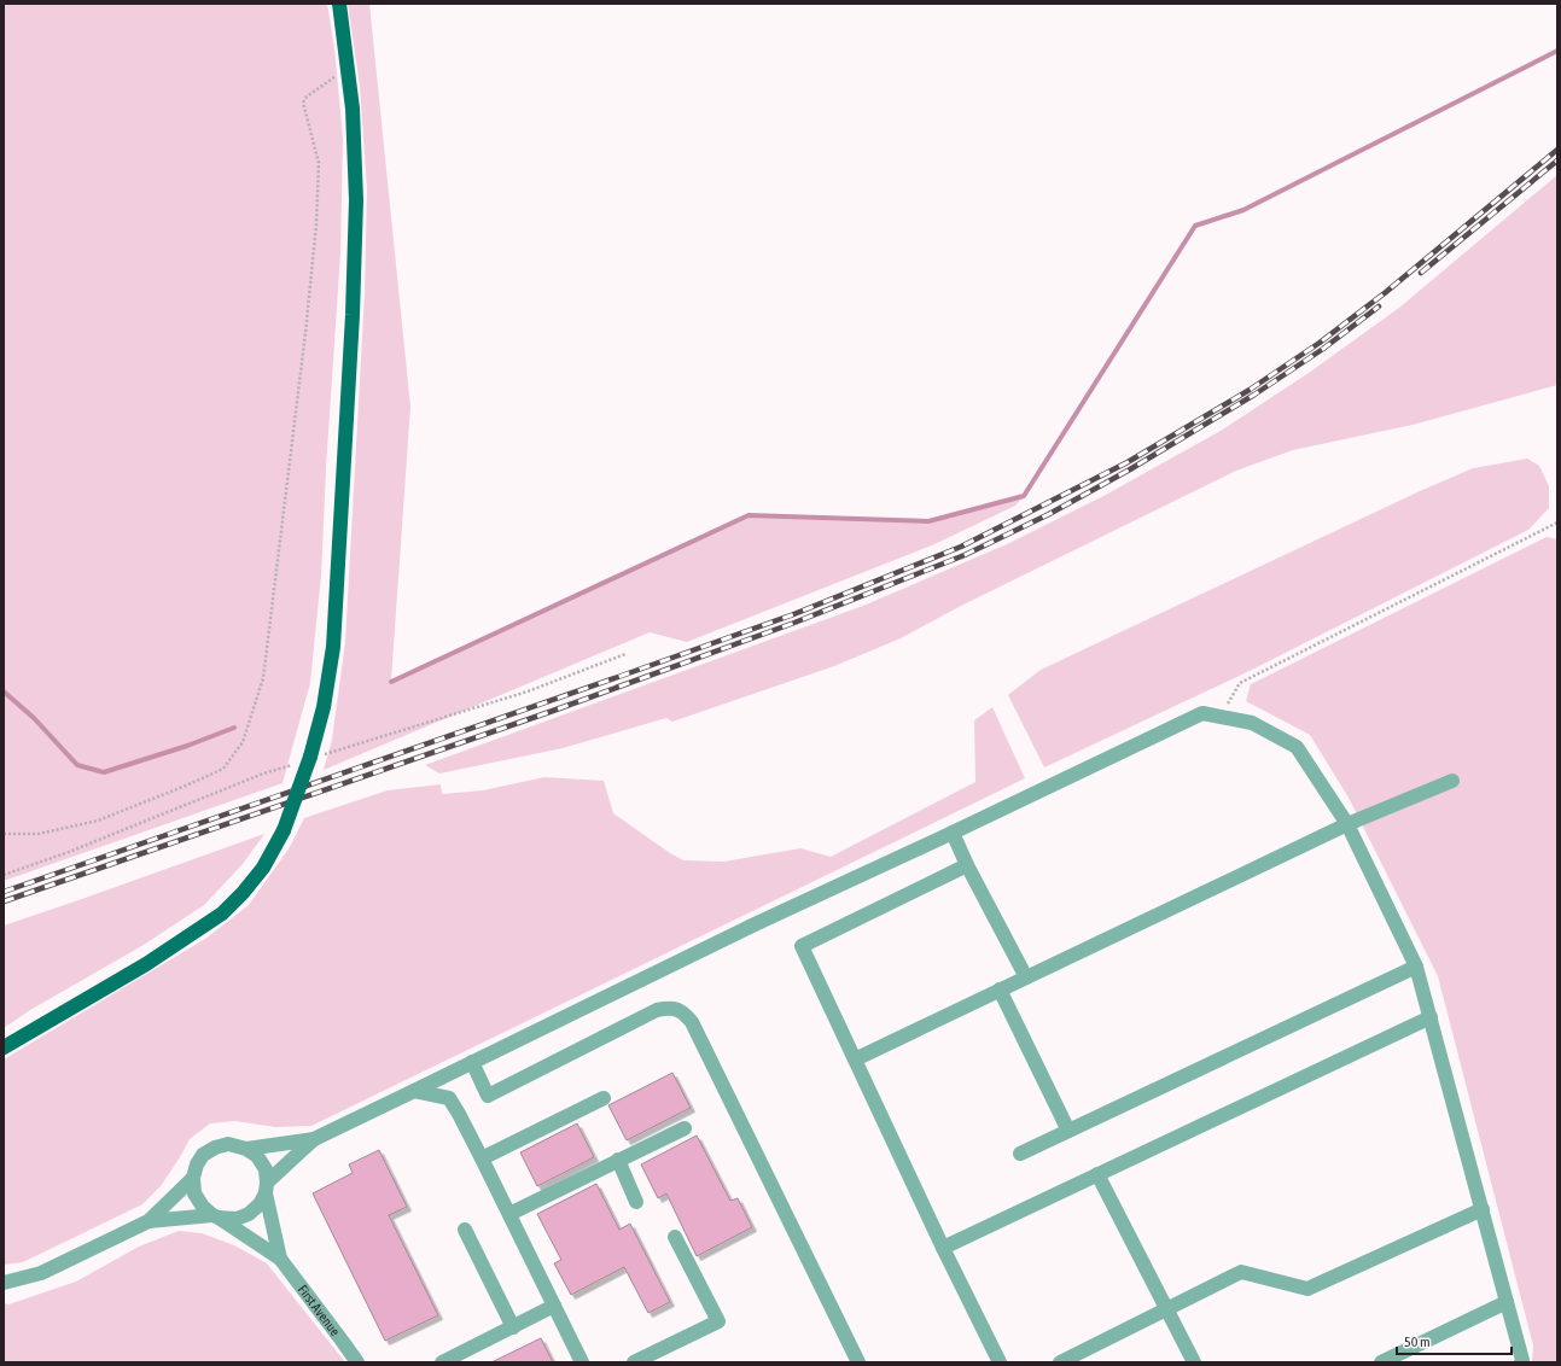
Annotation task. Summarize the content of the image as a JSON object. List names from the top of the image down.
{
  "streets": {
    "street": ["First Avenue"]
  },
  "scale_bar": "50 m"
}
